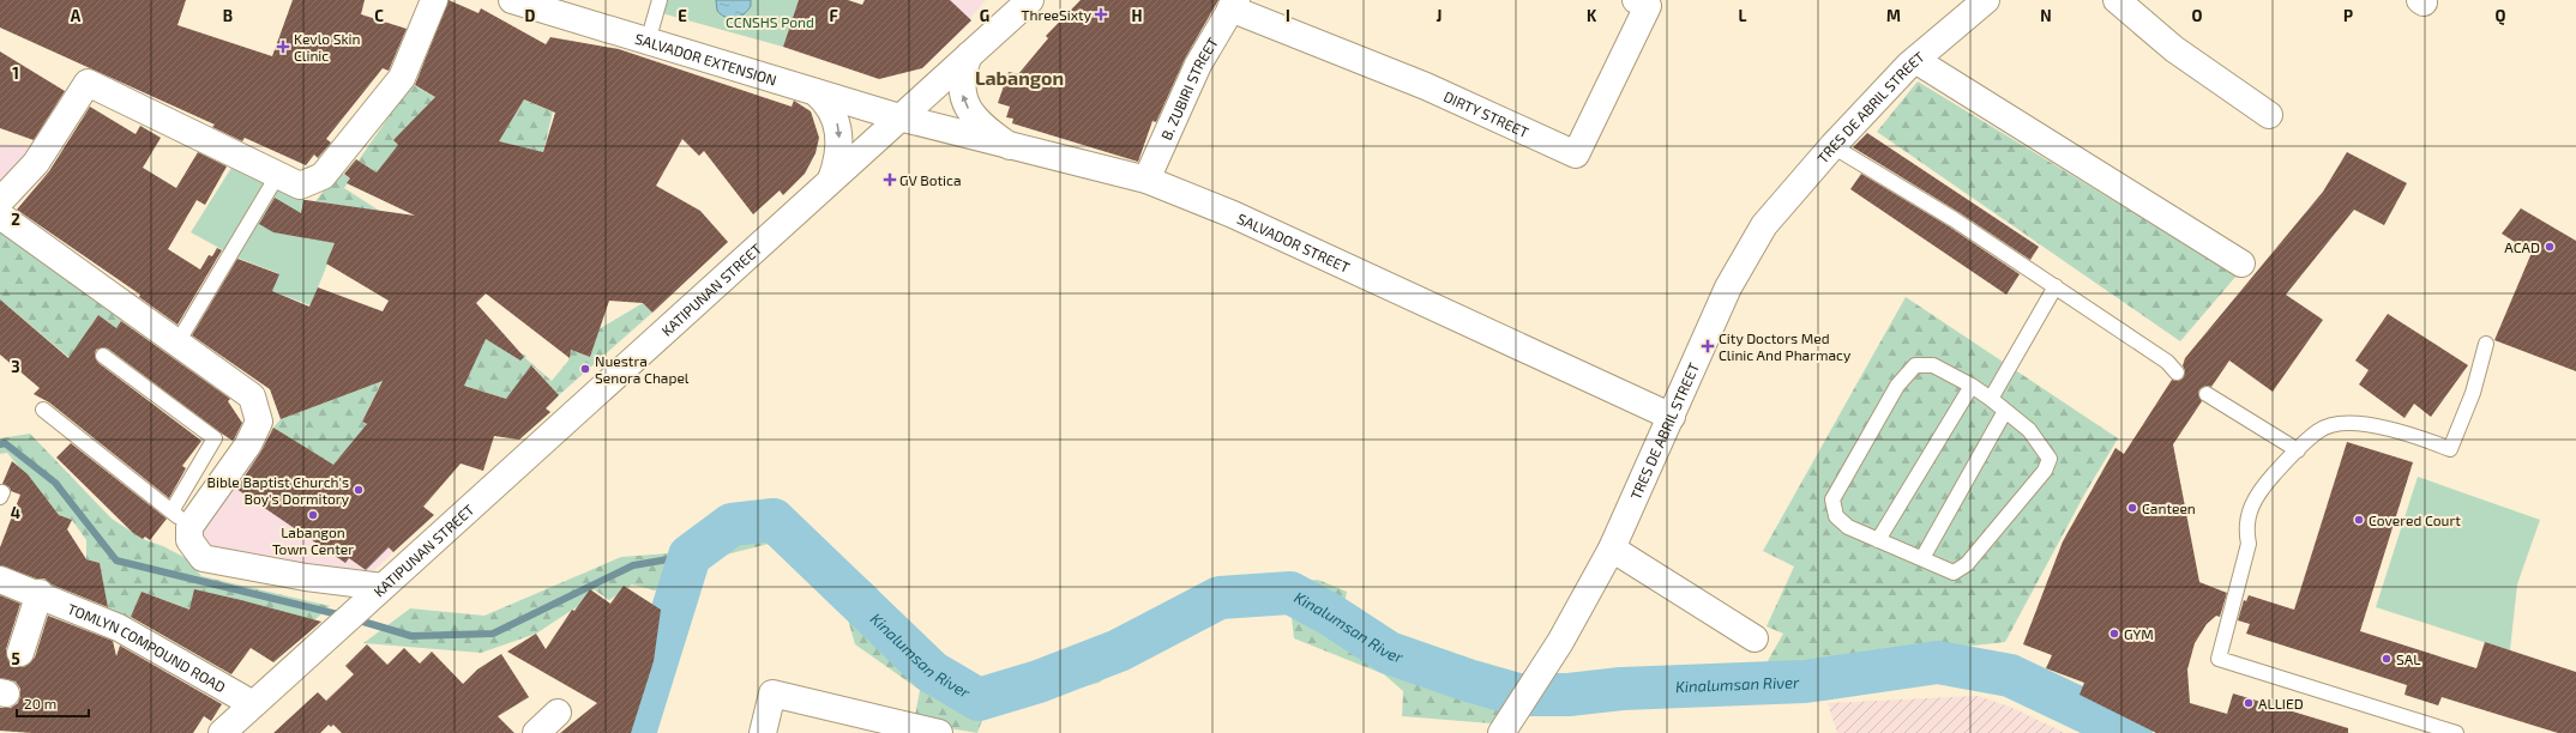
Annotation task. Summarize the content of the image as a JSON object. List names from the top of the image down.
{
  "streets": {
    "street": [
      "SALVADOR EXTENSION",
      "B. ZUBIRI STREET",
      "TRES DE ABRIL STREET",
      "DIRTY STREET",
      "SALVADOR STREET",
      "KATIPUNAN STREET",
      "TOMLYN COMPOUND ROAD"
    ]
  },
  "crossings": [
    ["SALVADOR EXTENSION", "SALVADOR STREET"],
    ["SALVADOR EXTENSION", "KATIPUNAN STREET"],
    ["B. ZUBIRI STREET", "DIRTY STREET"],
    ["B. ZUBIRI STREET", "SALVADOR STREET"],
    ["TRES DE ABRIL STREET", "SALVADOR STREET"],
    ["SALVADOR STREET", "KATIPUNAN STREET"],
    ["KATIPUNAN STREET", "TOMLYN COMPOUND ROAD"]
  ],
  "districts": ["Labangon"],
  "water": ["Kinalumsan River"],
  "parks": ["CCNSHS Pond"],
  "places": {
    "health": [
      "ThreeSixty",
      "Kevlo Skin Clinic",
      "GV Botica",
      "City Doctors Med Clinic And Pharmacy"
    ],
    "other": [
      "ACAD",
      "Nuestra Senora Chapel",
      "Bible Baptist Church's Boy's Dormitory",
      "Canteen",
      "Labangon Town Center",
      "Covered Court",
      "GYM",
      "SAL",
      "ALLIED"
    ]
  },
  "scale_bar": "20 m",
  "grid": {
    "columns": [
      "A",
      "B",
      "C",
      "D",
      "E",
      "F",
      "G",
      "H",
      "I",
      "J",
      "K",
      "L",
      "M",
      "N",
      "O",
      "P",
      "Q"
    ],
    "rows": [
      "1",
      "2",
      "3",
      "4",
      "5"
    ]
  }
}
